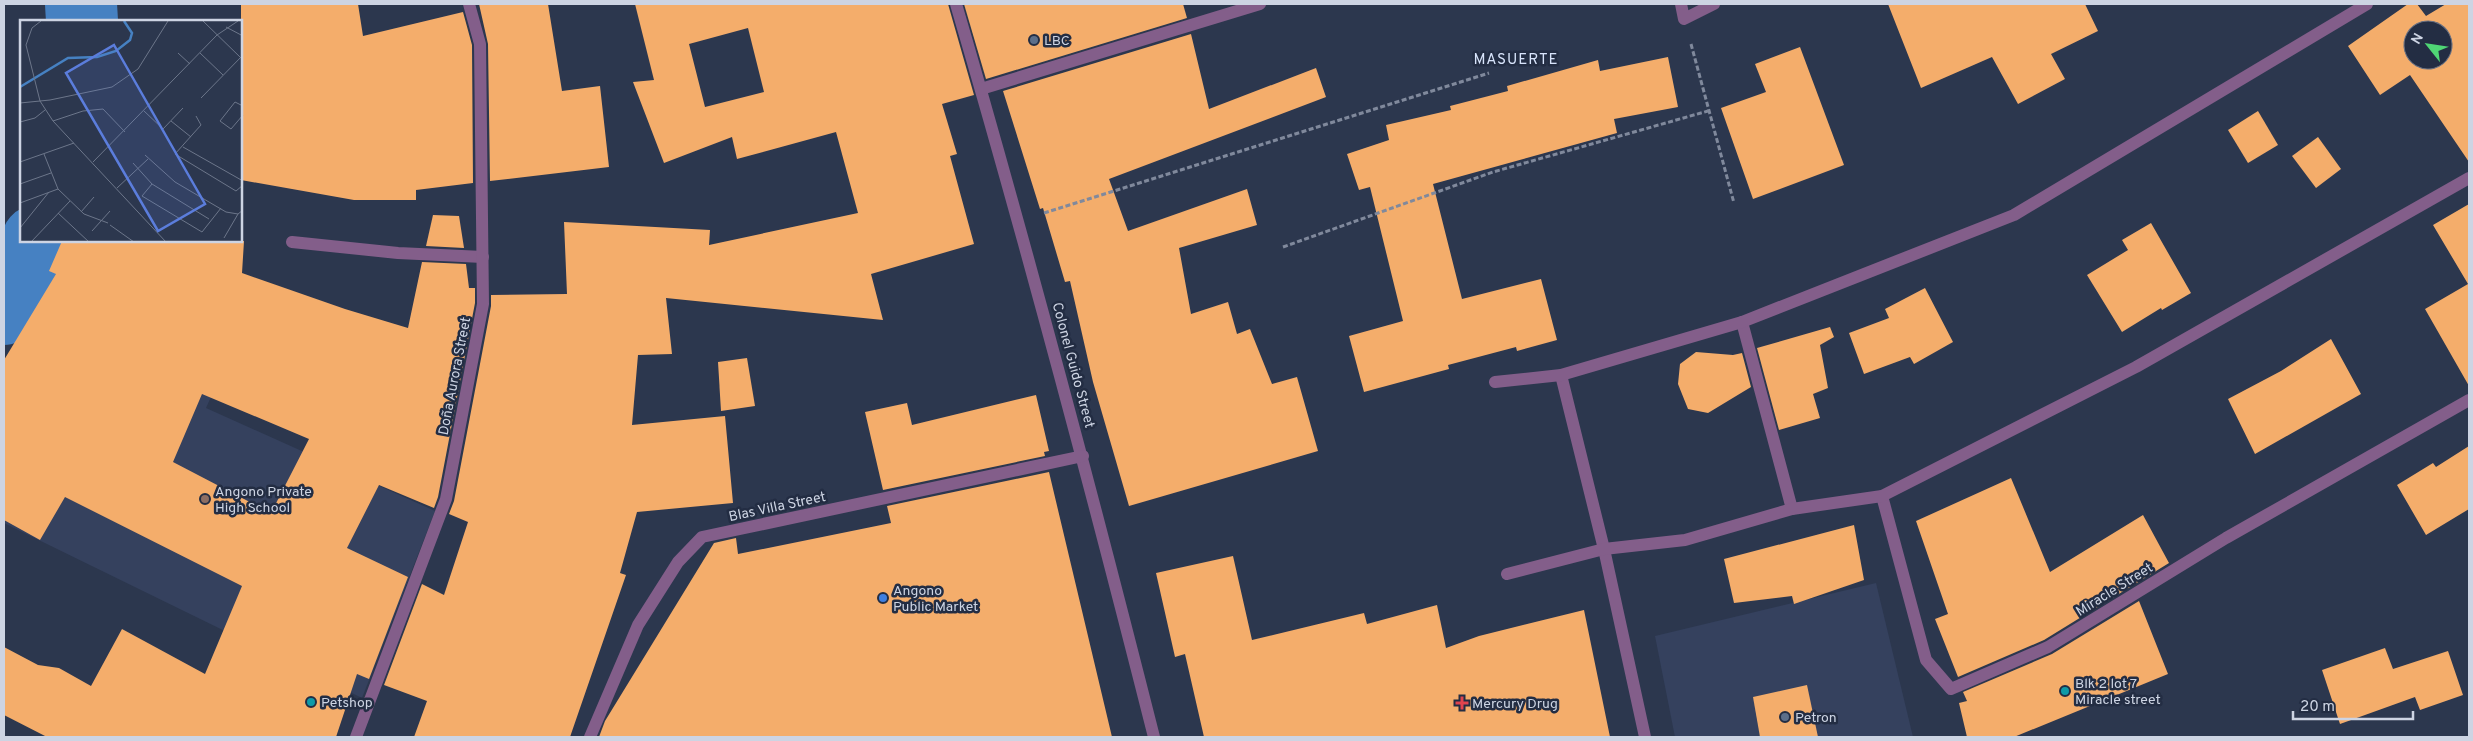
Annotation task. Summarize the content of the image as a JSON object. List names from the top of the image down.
{
  "streets": {
    "street": [
      "Colonel Guido Street",
      "Doña Aurora Street",
      "Blas Villa Street",
      "Miracle Street"
    ]
  },
  "crossings": [
    ["Colonel Guido Street", "Blas Villa Street"]
  ],
  "districts": ["MASUERTE"],
  "places": {
    "other": [
      "LBC",
      "Angono Private High School",
      "Angono Public Market",
      "Blk 2 lot 7 Miracle street",
      "Petshop",
      "Petron"
    ],
    "health": ["Mercury Drug"]
  },
  "scale_bar": "20 m",
  "north": "top left"
}
